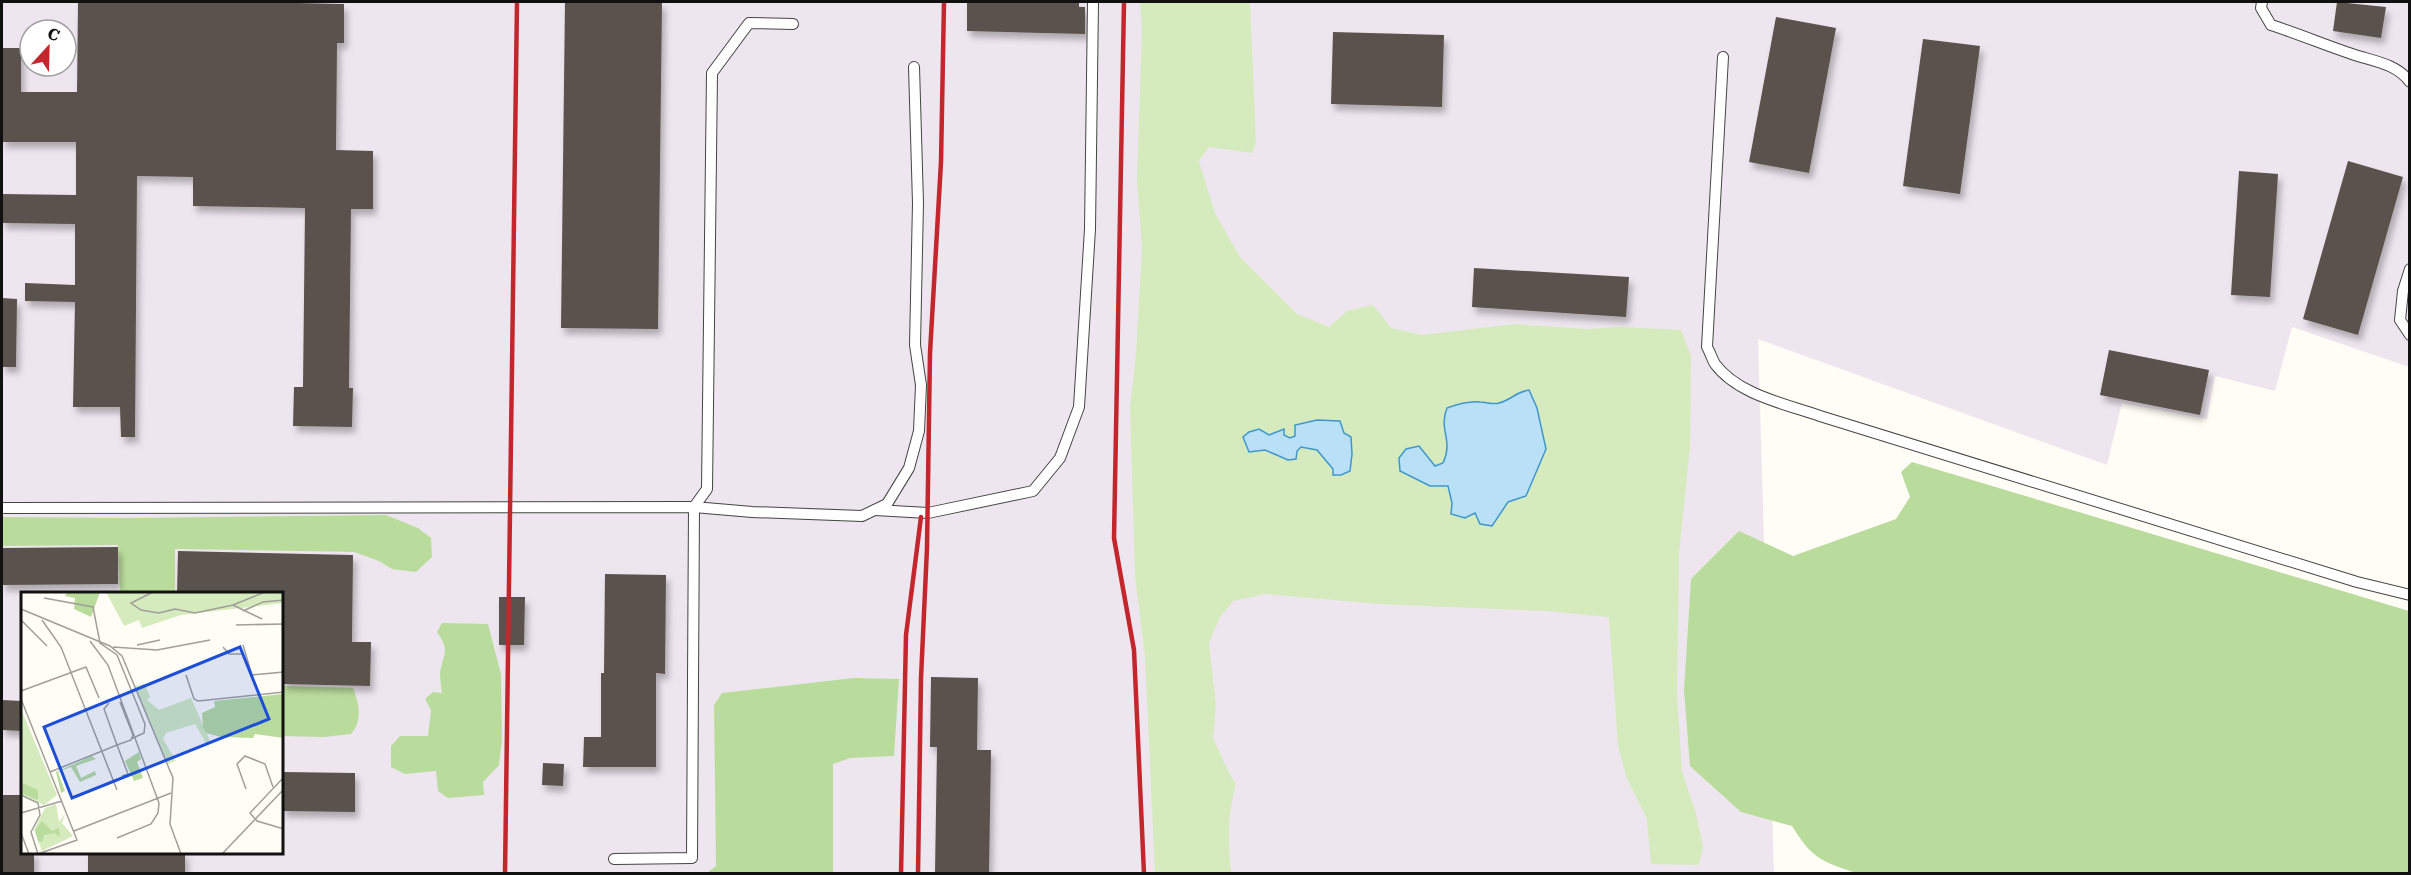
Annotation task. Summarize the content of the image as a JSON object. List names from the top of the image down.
{
  "north": "top"
}
